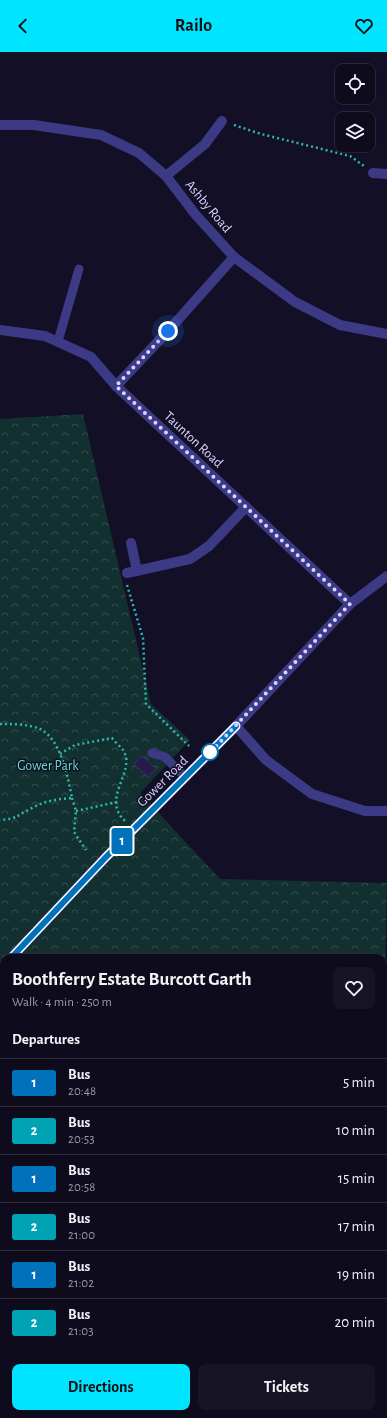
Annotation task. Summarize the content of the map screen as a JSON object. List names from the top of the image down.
{
  "streets": {
    "street": ["Ashby Road", "Taunton Road", "Gower Road"]
  },
  "crossings": [
    ["Taunton Road", "Gower Road"]
  ],
  "parks": ["Gower Park"],
  "lines": ["bus line 1"],
  "page": {
    "header": "Railo",
    "on_map": "1",
    "heading": [
      ["Boothferry Estate Burcott Garth", "Walk · 4 min · 250 m"],
      "Departures"
    ],
    "list": [
      {
        "mark": "1",
        "name": "Bus",
        "note": "20:48",
        "value": "5 min"
      },
      {
        "mark": "2",
        "name": "Bus",
        "note": "20:53",
        "value": "10 min"
      },
      {
        "mark": "1",
        "name": "Bus",
        "note": "20:58",
        "value": "15 min"
      },
      {
        "mark": "2",
        "name": "Bus",
        "note": "21:00",
        "value": "17 min"
      },
      {
        "mark": "1",
        "name": "Bus",
        "note": "21:02",
        "value": "19 min"
      },
      {
        "mark": "2",
        "name": "Bus",
        "note": "21:03",
        "value": "20 min"
      }
    ],
    "buttons": ["Directions", "Tickets"]
  }
}
